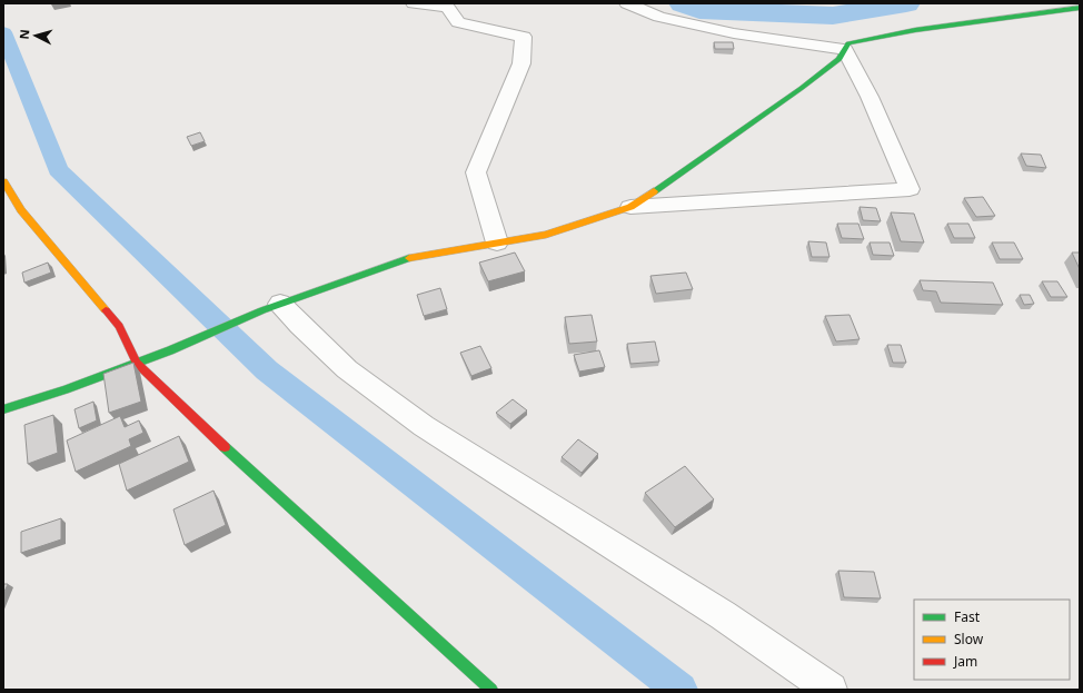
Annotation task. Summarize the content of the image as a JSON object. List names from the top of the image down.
{
  "legend": ["Fast", "Slow", "Jam"],
  "north": "left"
}
